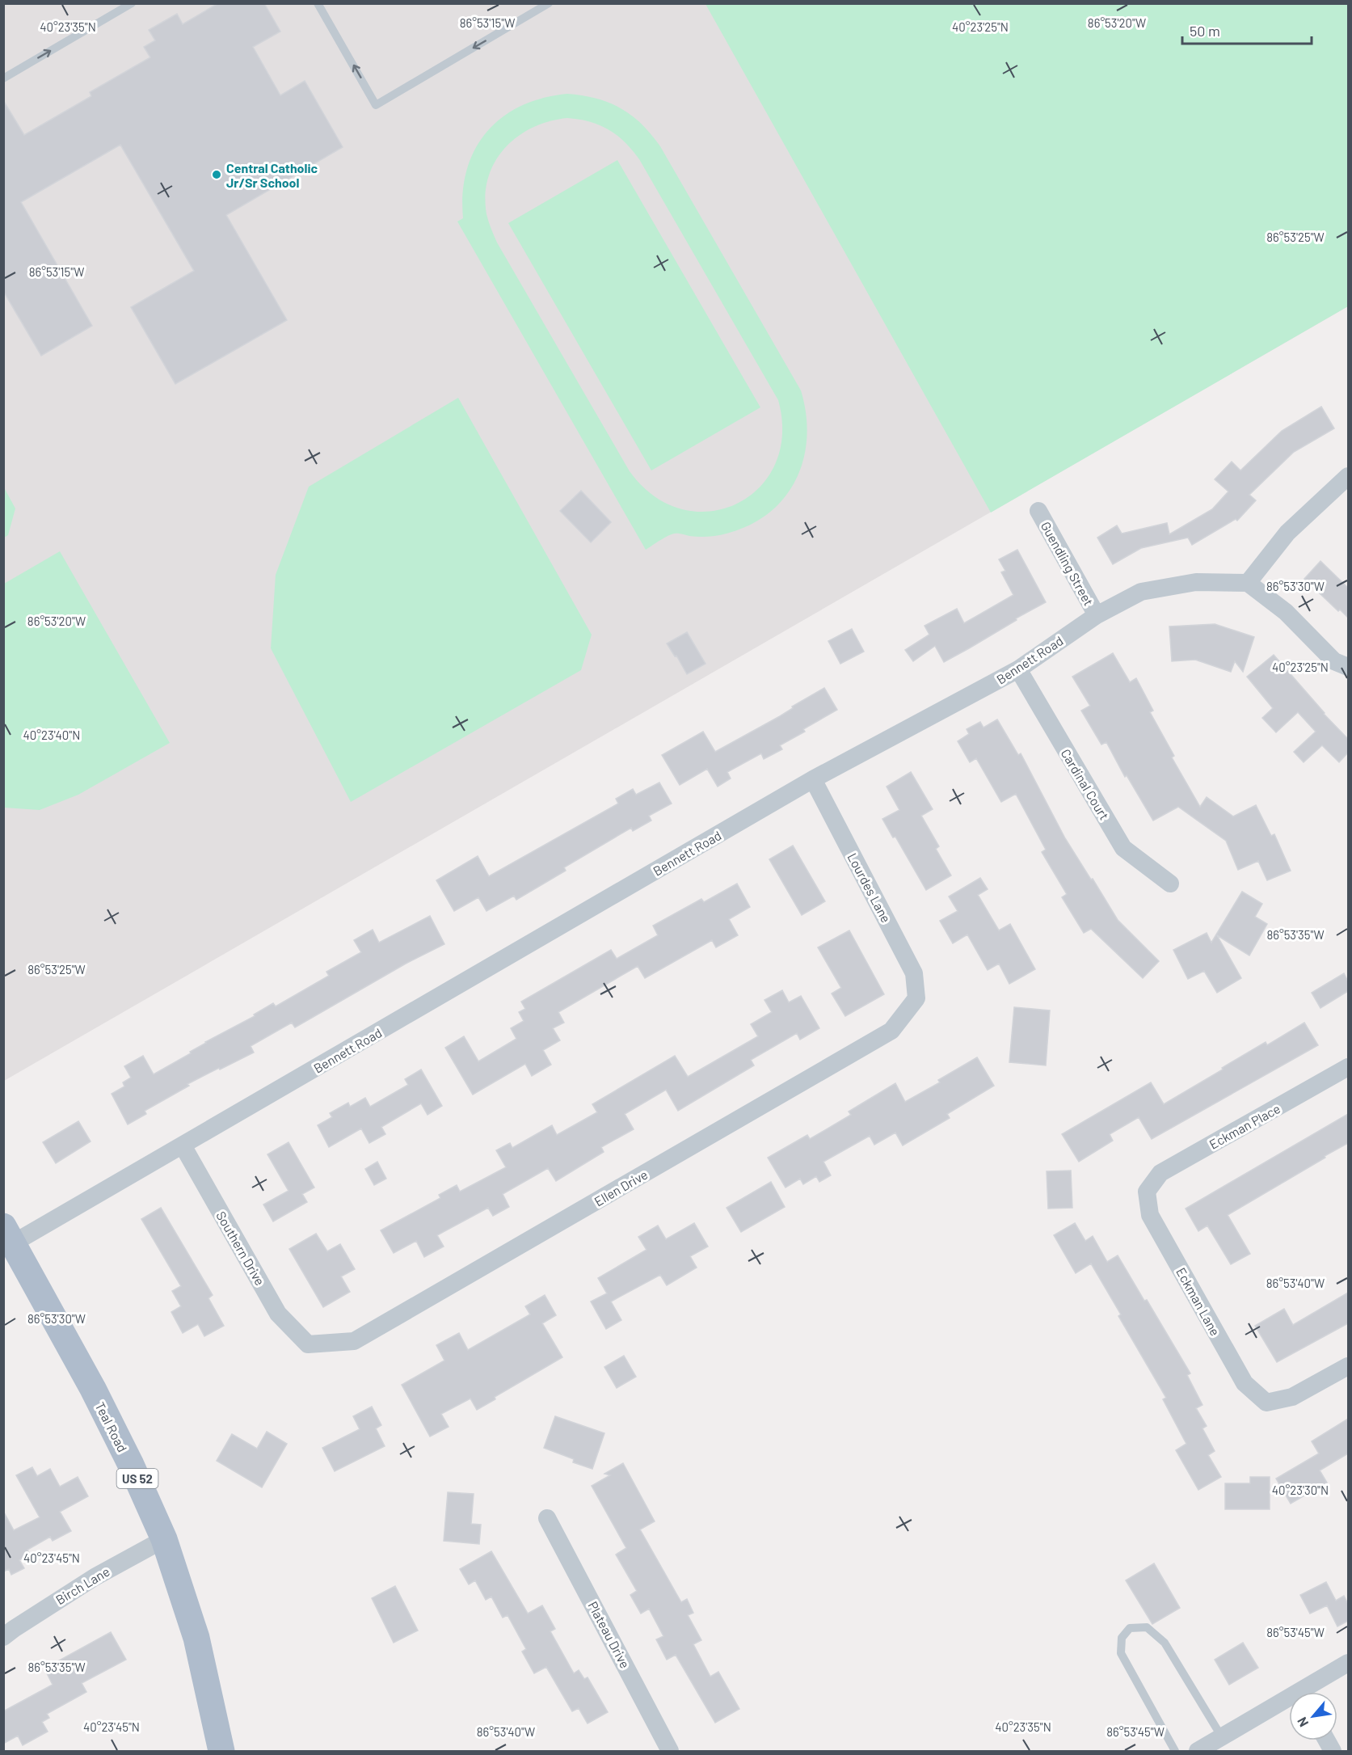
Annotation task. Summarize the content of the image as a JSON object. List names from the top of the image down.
{
  "streets": {
    "main road": ["Teal Road", "US 52"],
    "street": [
      "Guendling Street",
      "Bennett Road",
      "Cardinal Court",
      "Lourdes Lane",
      "Eckman Place",
      "Ellen Drive",
      "Southern Drive",
      "Eckman Lane",
      "Birch Lane",
      "Plateau Drive"
    ]
  },
  "crossings": [
    ["Guendling Street", "Bennett Road"],
    ["Bennett Road", "Cardinal Court"],
    ["Bennett Road", "Lourdes Lane"],
    ["Bennett Road", "Southern Drive"],
    ["Bennett Road", "Teal Road"],
    ["Lourdes Lane", "Ellen Drive"],
    ["Eckman Place", "Eckman Lane"],
    ["Ellen Drive", "Southern Drive"],
    ["Teal Road", "Birch Lane"]
  ],
  "places": ["Central Catholic Jr/Sr School"],
  "scale_bar": "50 m",
  "north": "bottom left",
  "coordinates": [
    "86°53'15\"W",
    "86°53'20\"W",
    "40°23'35\"N",
    "40°23'25\"N",
    "86°53'25\"W",
    "86°53'30\"W",
    "40°23'40\"N",
    "86°53'35\"W",
    "86°53'40\"W",
    "40°23'30\"N",
    "40°23'45\"N",
    "86°53'45\"W"
  ]
}
